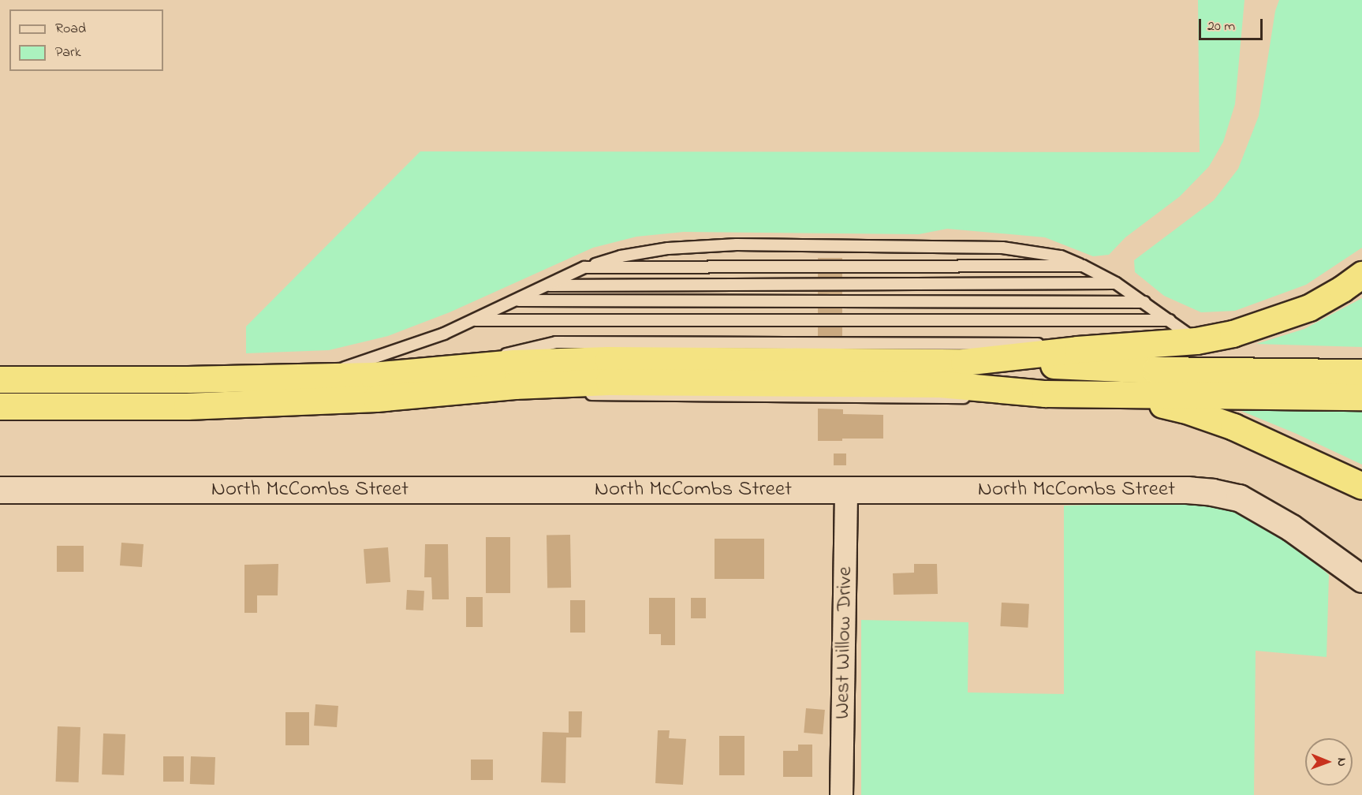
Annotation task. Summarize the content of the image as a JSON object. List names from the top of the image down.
{
  "streets": {
    "street": ["North McCombs Street", "West Willow Drive"]
  },
  "crossings": [
    ["North McCombs Street", "West Willow Drive"]
  ],
  "legend": ["Road", "Park"],
  "scale_bar": "20 m",
  "north": "right"
}
